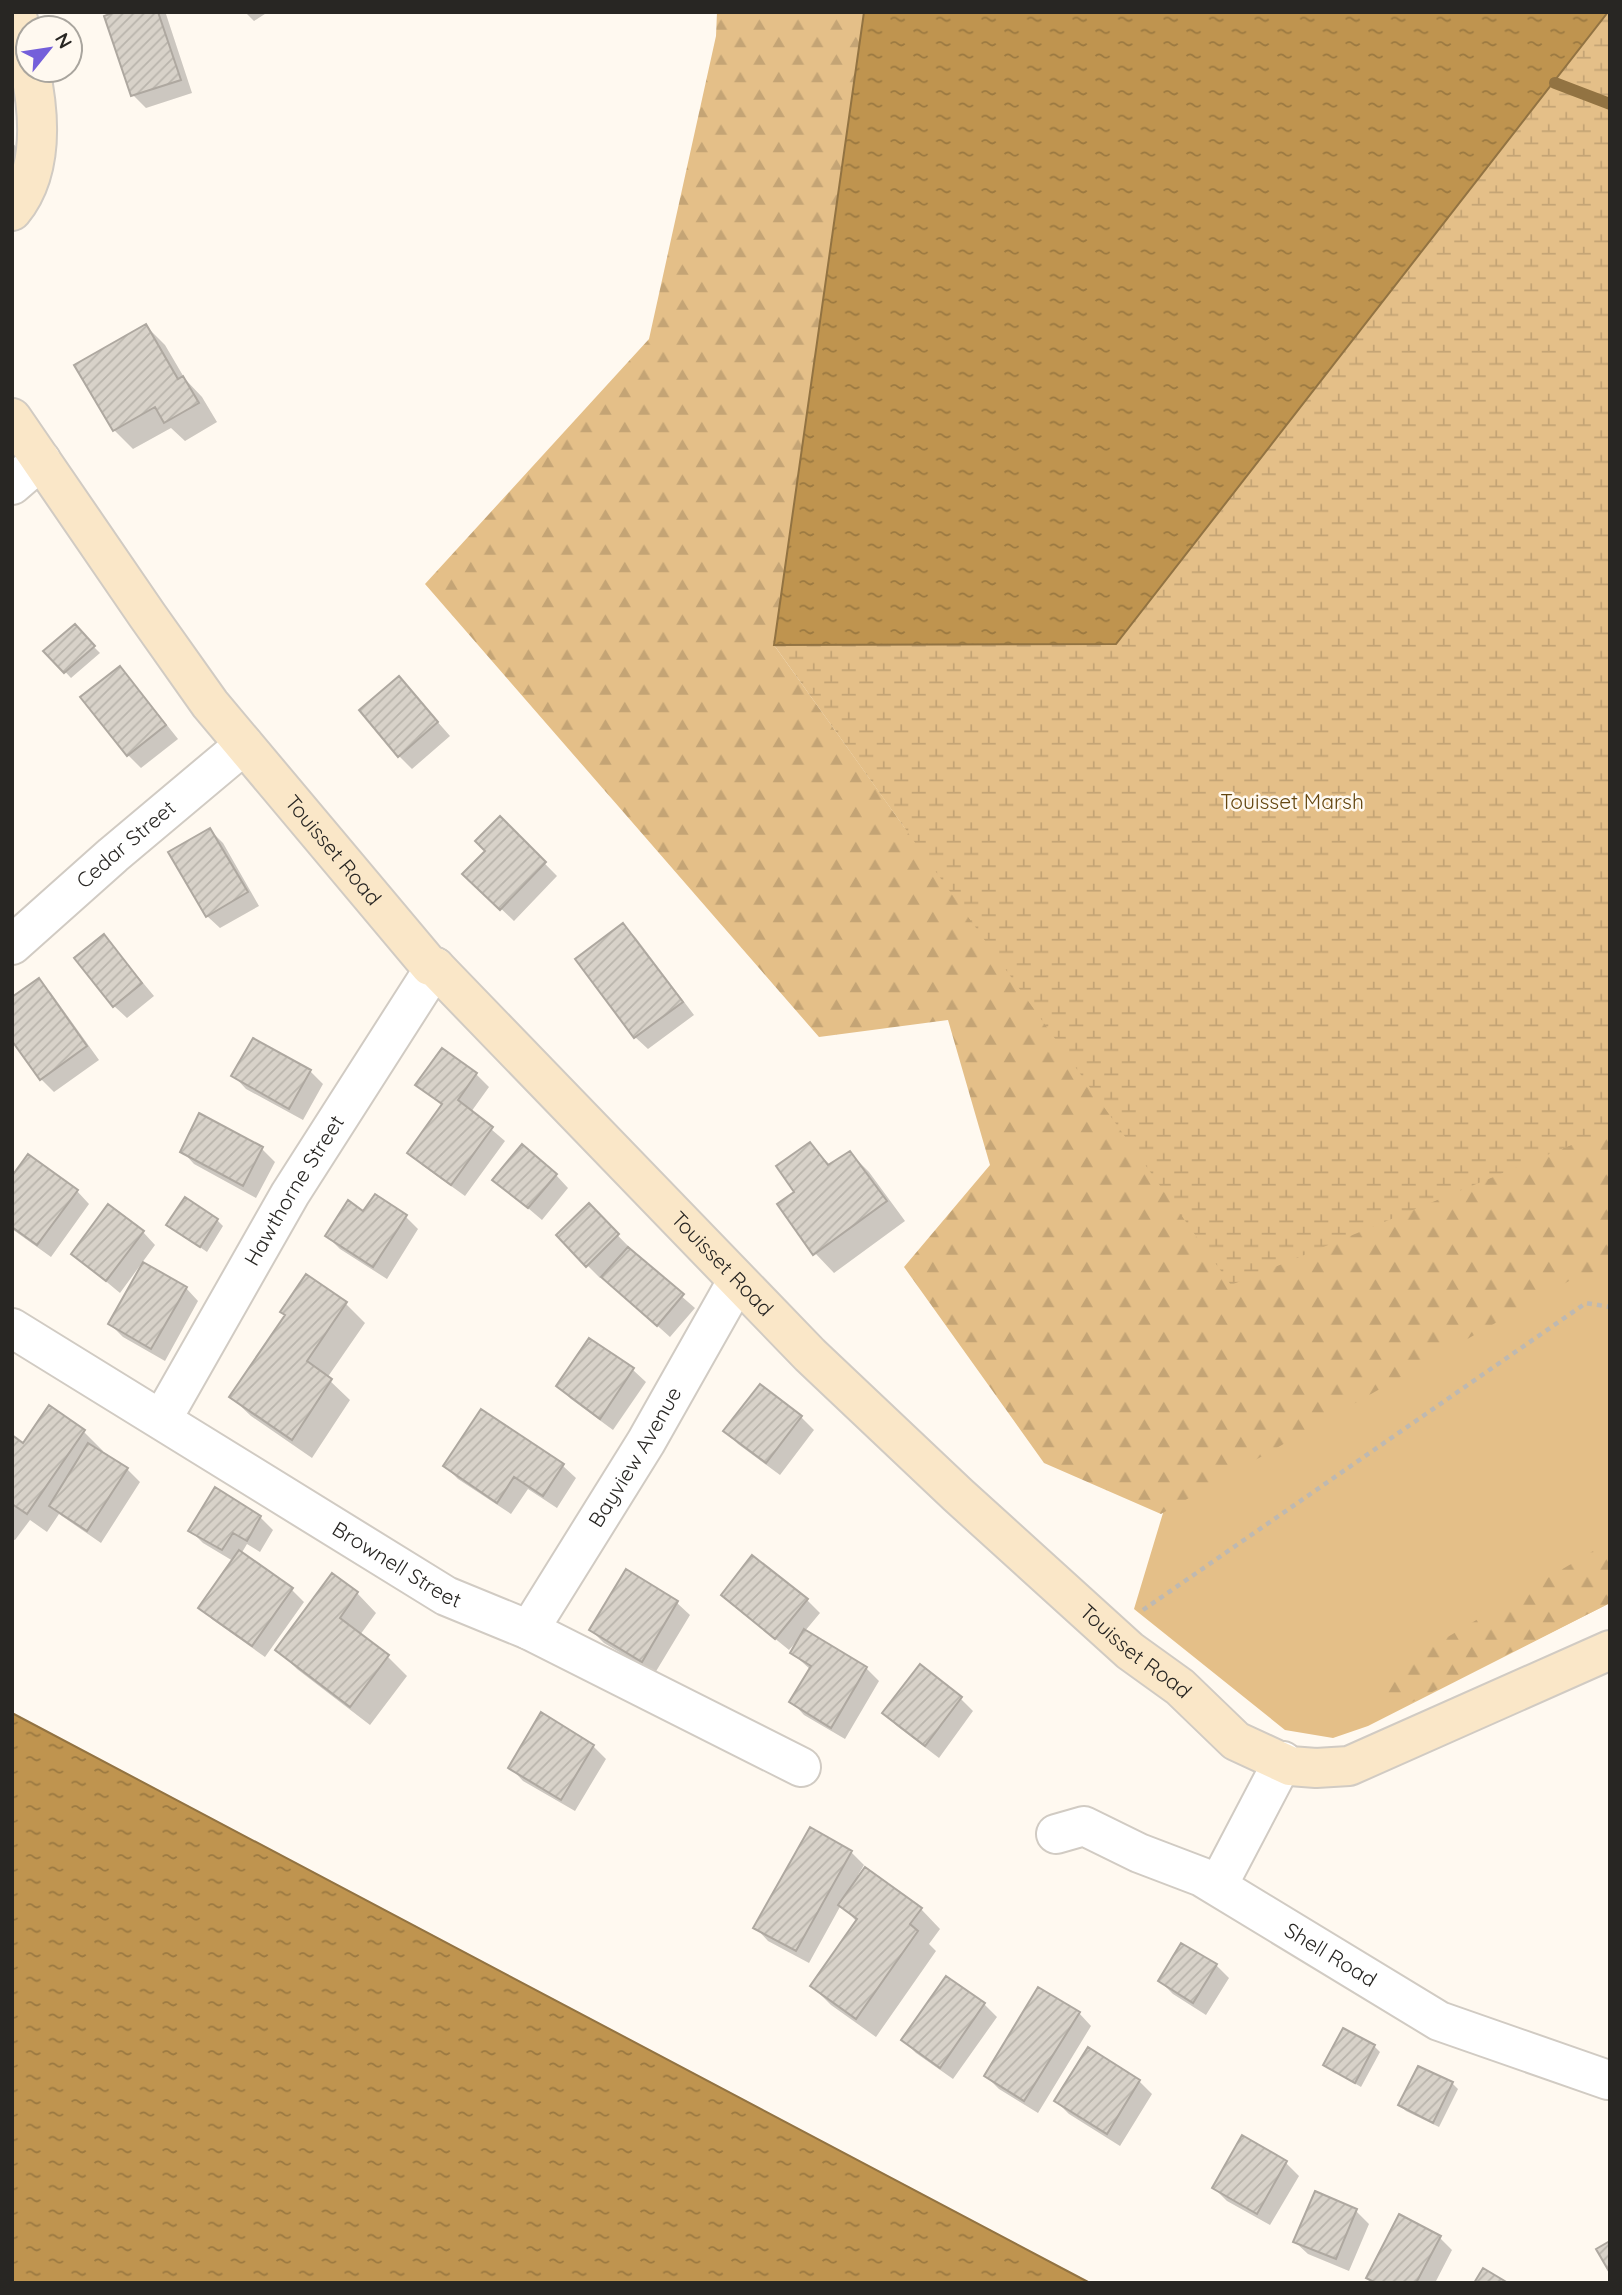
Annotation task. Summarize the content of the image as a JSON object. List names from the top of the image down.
{
  "streets": {
    "street": [
      "Cedar Street",
      "Touisset Road",
      "Hawthorne Street",
      "Bayview Avenue",
      "Brownell Street",
      "Shell Road"
    ]
  },
  "crossings": [
    ["Cedar Street", "Touisset Road"],
    ["Touisset Road", "Hawthorne Street"],
    ["Touisset Road", "Bayview Avenue"],
    ["Hawthorne Street", "Brownell Street"],
    ["Bayview Avenue", "Brownell Street"]
  ],
  "parks": ["Touisset Marsh"],
  "north": "top right"
}
